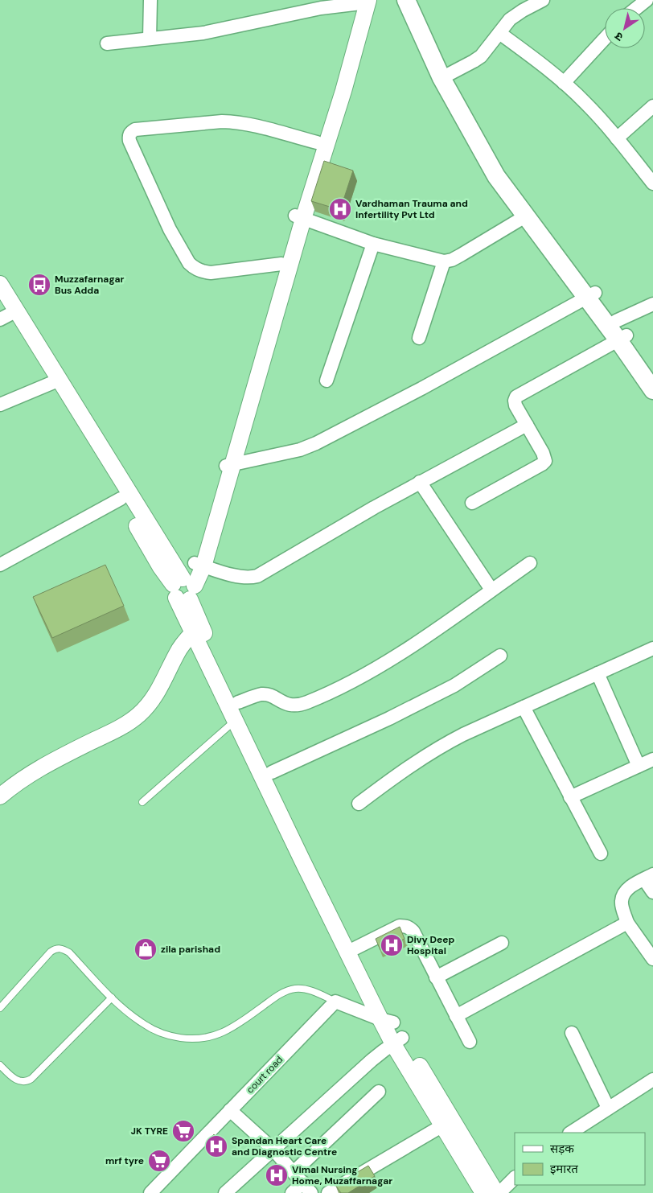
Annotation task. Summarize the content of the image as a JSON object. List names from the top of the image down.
{
  "streets": {
    "street": ["court road"]
  },
  "places": {
    "hospital": [
      "Vardhaman Trauma and Infertility Pvt Ltd",
      "Divy Deep Hospital",
      "Spandan Heart Care and Diagnostic Centre",
      "Vimal Nursing Home, Muzaffarnagar"
    ],
    "bus stop": ["Muzzafarnagar Bus Adda"],
    "shop": ["zila parishad"],
    "supermarket": ["JK TYRE", "mrf tyre"]
  },
  "legend": ["सड़क", "इमारत"],
  "north": "bottom left"
}
